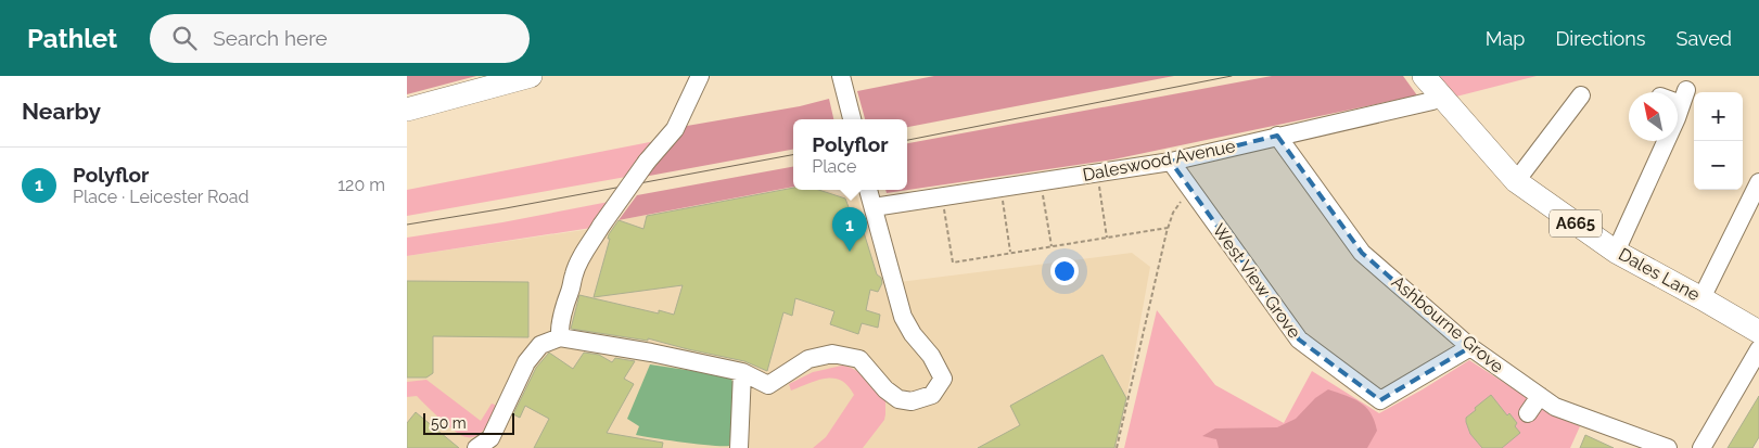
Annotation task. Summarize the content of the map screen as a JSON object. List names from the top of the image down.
{
  "streets": {
    "main road": ["A665", "Dales Lane"],
    "street": ["Daleswood Avenue", "West View Grove", "Ashbourne Grove"]
  },
  "crossings": [
    ["Daleswood Avenue", "Dales Lane"],
    ["Daleswood Avenue", "West View Grove"],
    ["Daleswood Avenue", "Ashbourne Grove"],
    ["West View Grove", "Ashbourne Grove"]
  ],
  "scale_bar": "50 m",
  "north": "top left",
  "page": {
    "header": "Pathlet",
    "search": "Search here",
    "nav": ["Map", "Directions", "Saved"],
    "heading": "Nearby",
    "map_buttons": ["+", "−"],
    "popup": ["Polyflor", "Place"],
    "list": [
      {
        "mark": "1",
        "name": "Polyflor",
        "note": "Place · Leicester Road",
        "value": "120 m"
      }
    ],
    "pins": "1",
    "scale": "50 m"
  }
}
